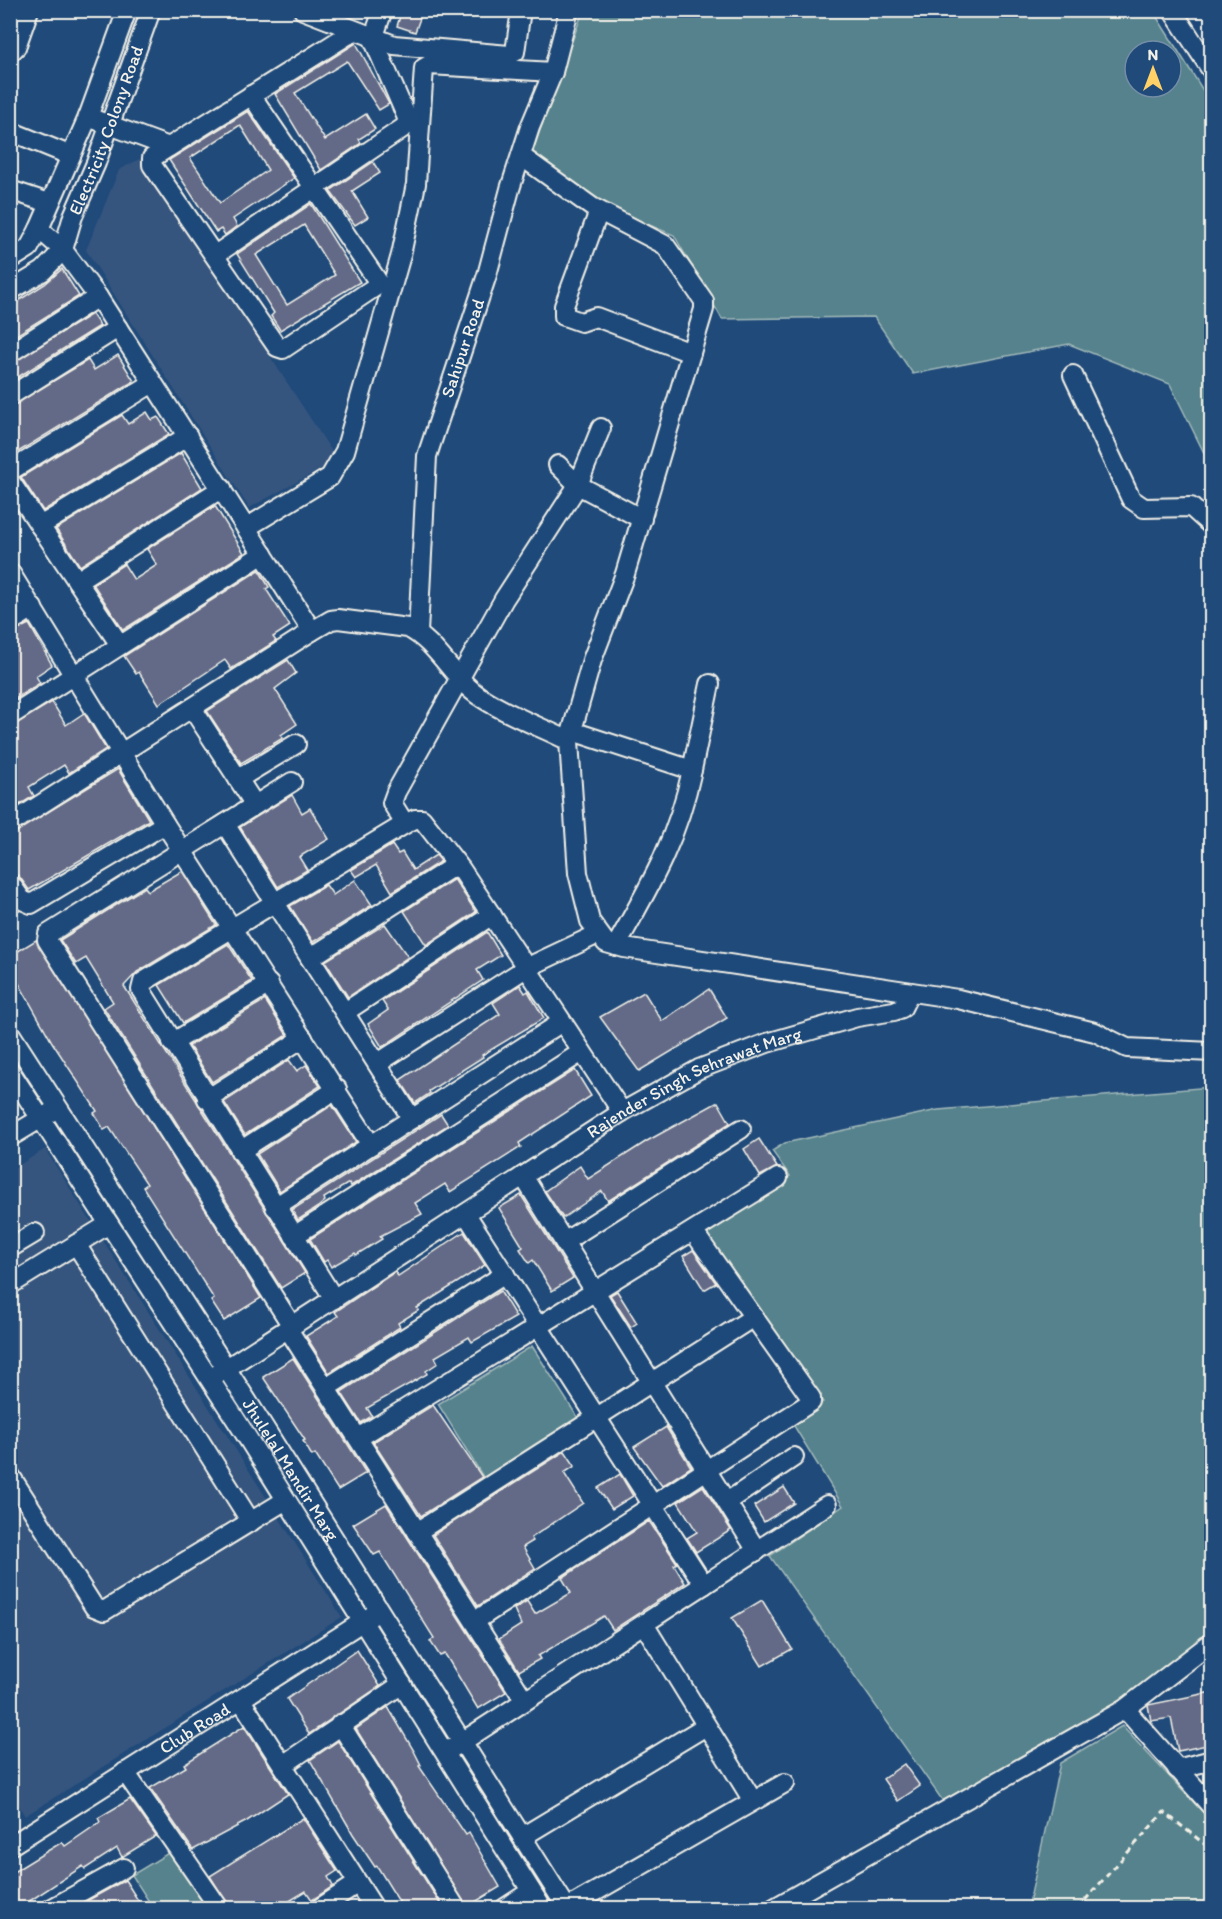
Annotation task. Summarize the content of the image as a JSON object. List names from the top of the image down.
{
  "streets": {
    "street": [
      "Electricity Colony Road",
      "Sahipur Road",
      "Rajender Singh Sehrawat Marg",
      "Jhulelal Mandir Marg",
      "Club Road"
    ]
  },
  "crossings": [
    ["Rajender Singh Sehrawat Marg", "Jhulelal Mandir Marg"],
    ["Jhulelal Mandir Marg", "Club Road"]
  ],
  "north": "top"
}
